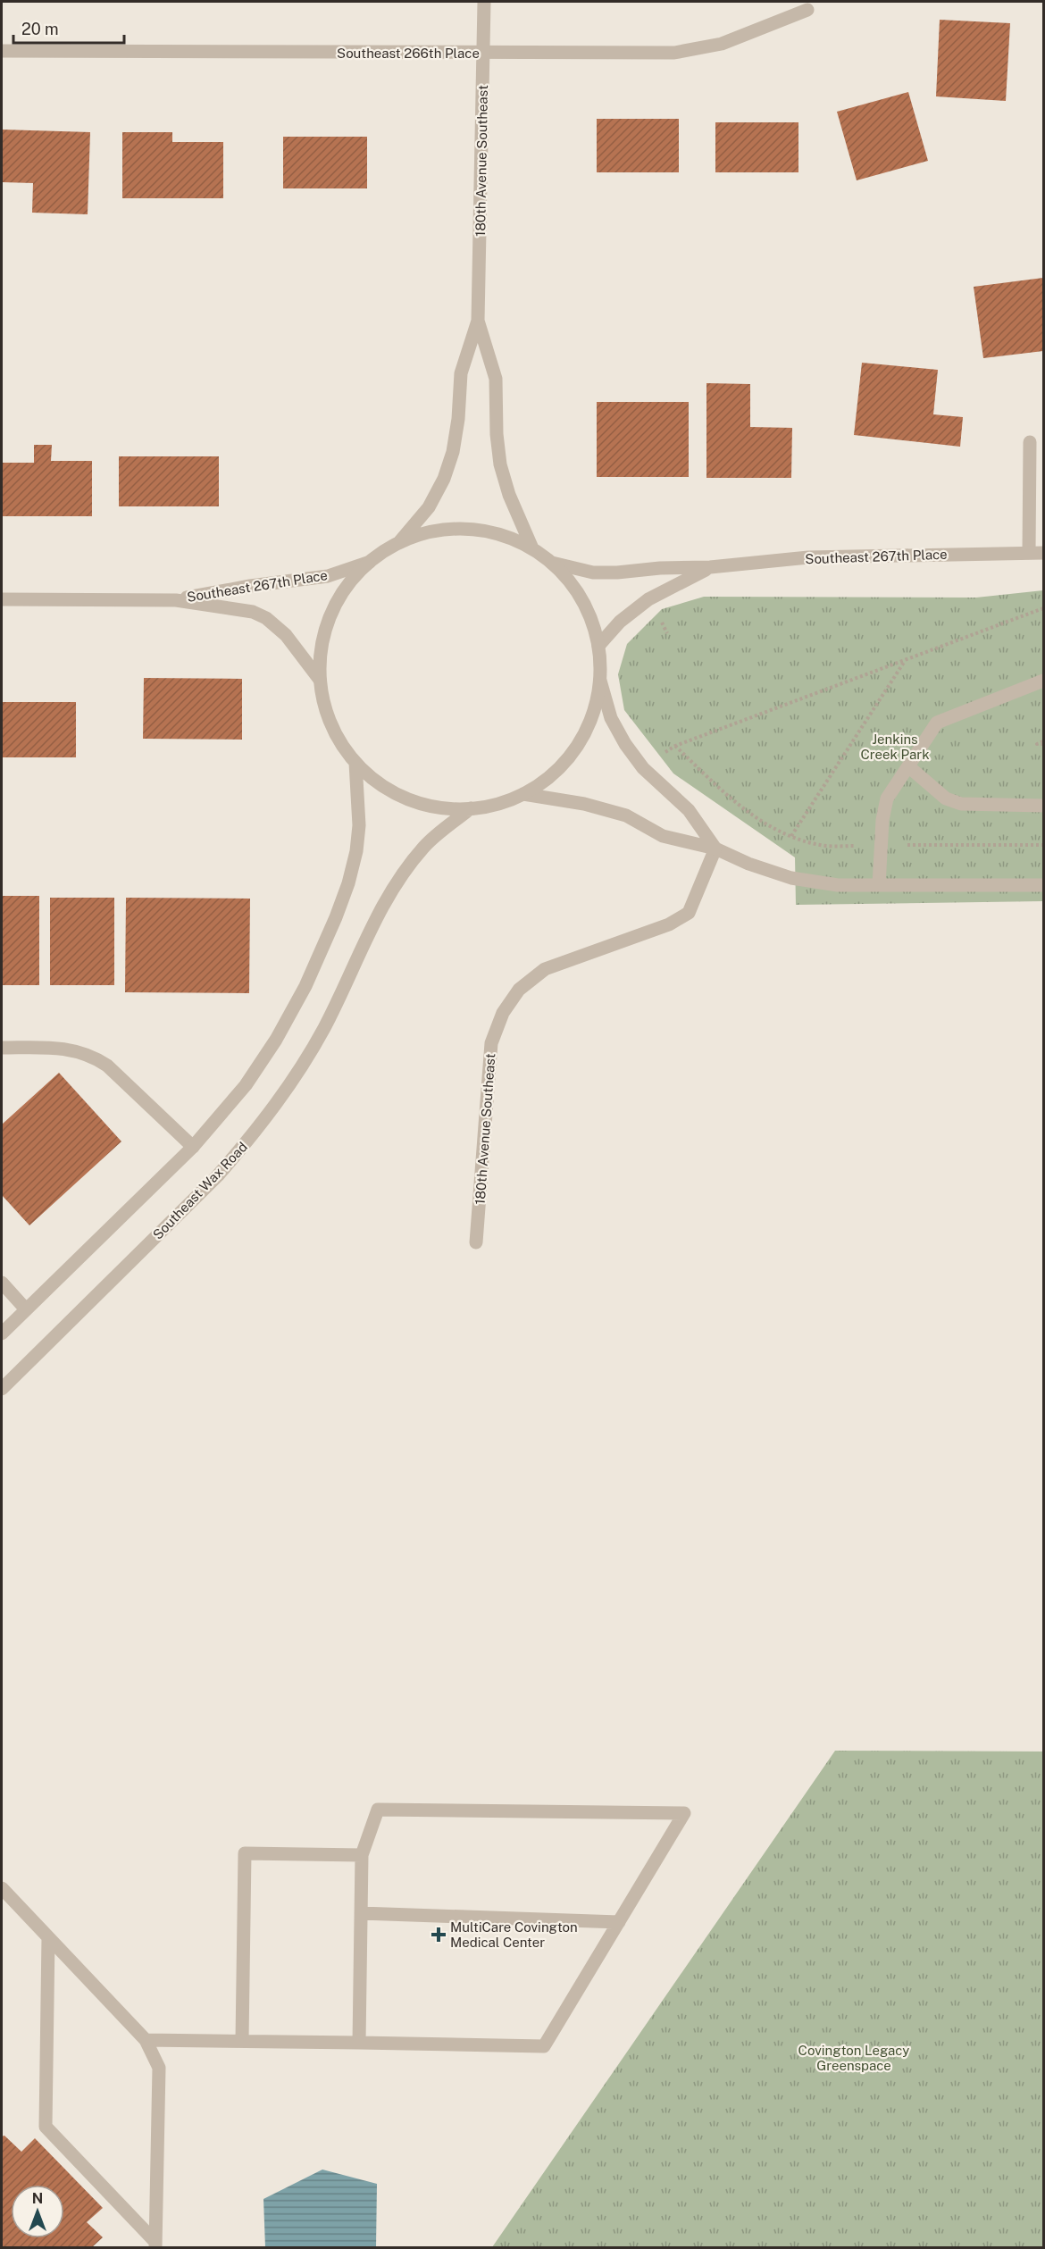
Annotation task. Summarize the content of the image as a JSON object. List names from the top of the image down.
{
  "streets": {
    "street": [
      "Southeast 266th Place",
      "180th Avenue Southeast",
      "Southeast 267th Place",
      "Southeast Wax Road"
    ]
  },
  "crossings": [
    ["Southeast 266th Place", "180th Avenue Southeast"]
  ],
  "parks": ["Jenkins Creek Park", "Covington Legacy Greenspace"],
  "places": {
    "health": ["MultiCare Covington Medical Center"]
  },
  "scale_bar": "20 m",
  "north": "top"
}
